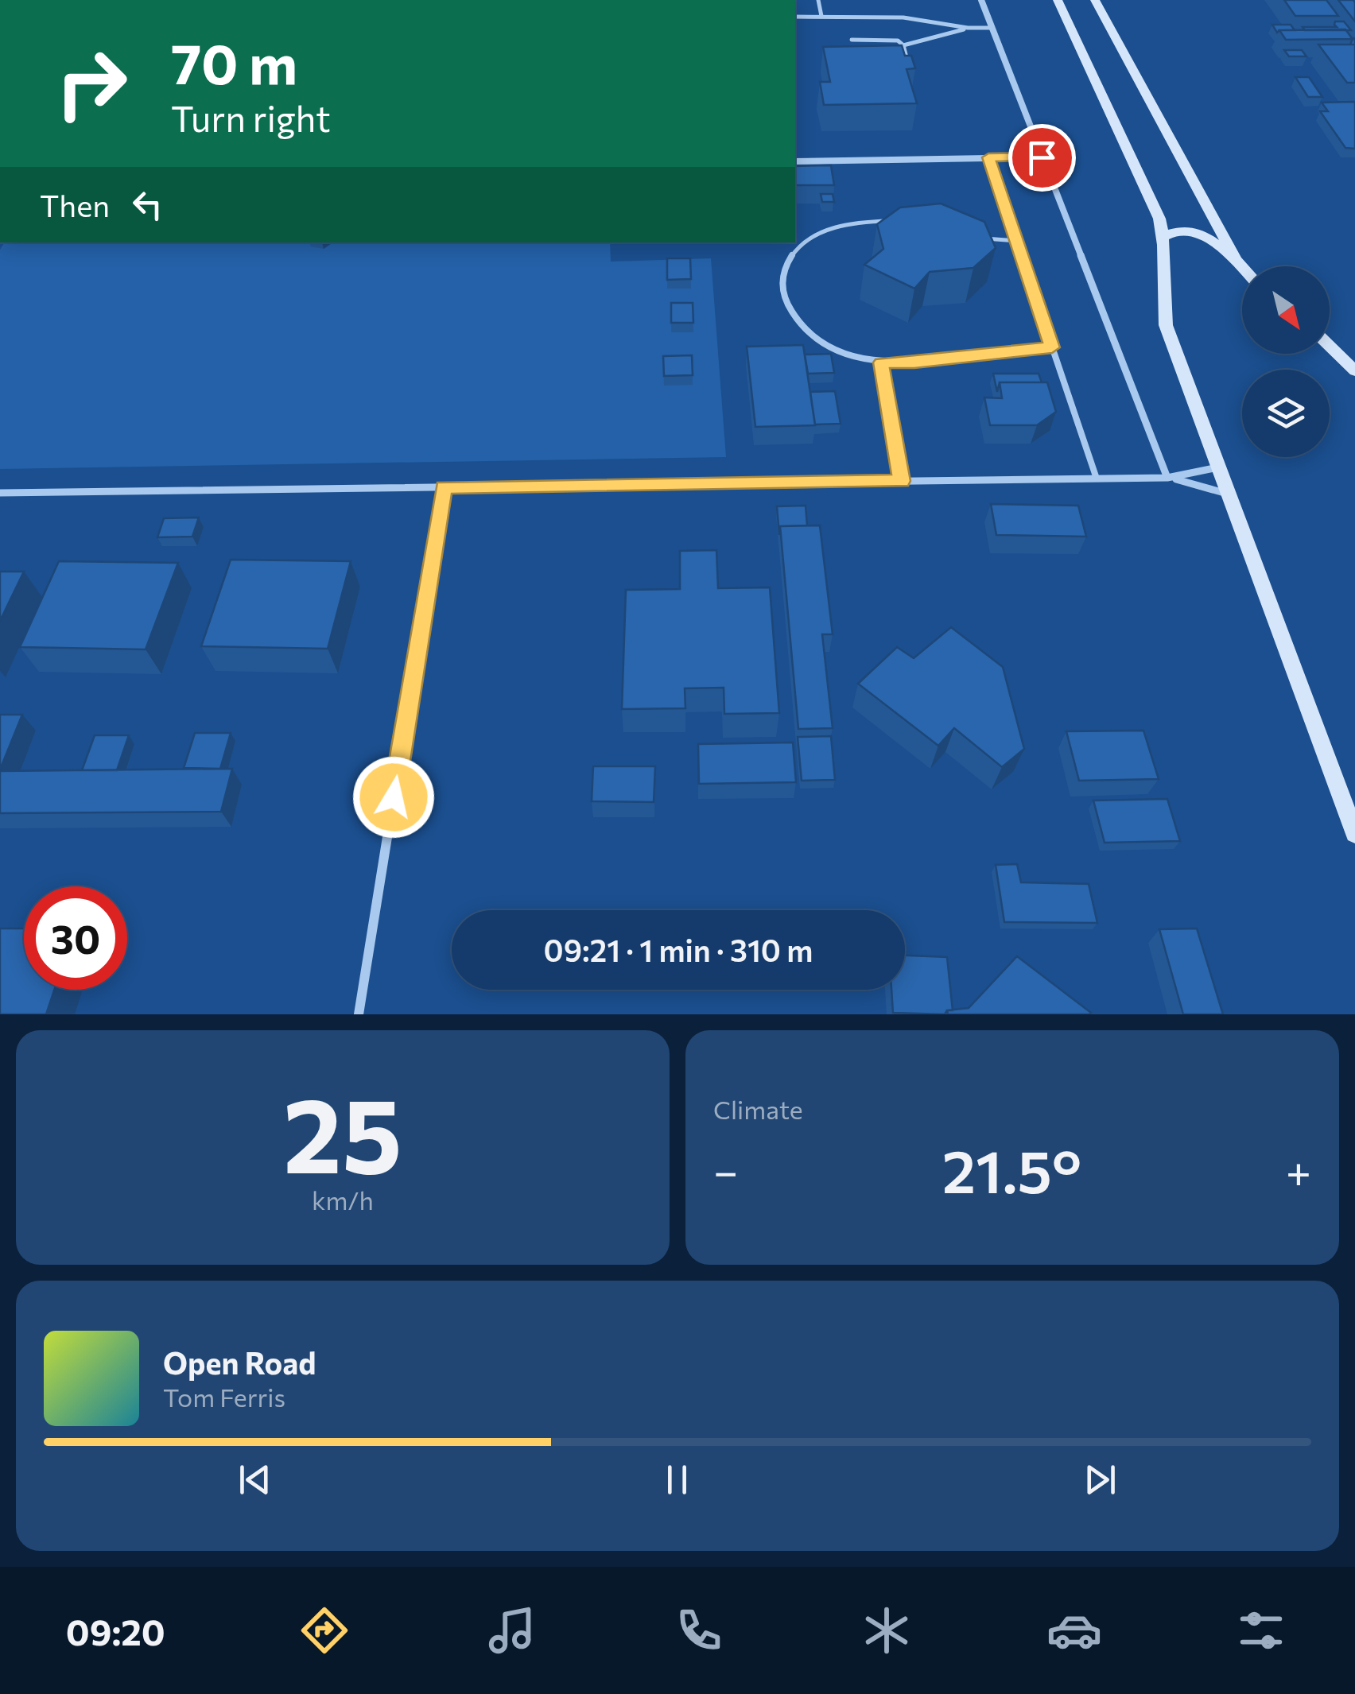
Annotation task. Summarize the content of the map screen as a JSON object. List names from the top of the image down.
{
  "north": "bottom right",
  "page": {
    "turn": ["70 m", "Turn right"],
    "then": "Then",
    "limit": "30",
    "trip": "09:21 · 1 min · 310 m",
    "tile": [
      ["25", "km/h"],
      "Climate"
    ],
    "heat": ["−", "21.5°", "+"],
    "song": ["Open Road", "Tom Ferris"],
    "tabs": "09:20"
  }
}
